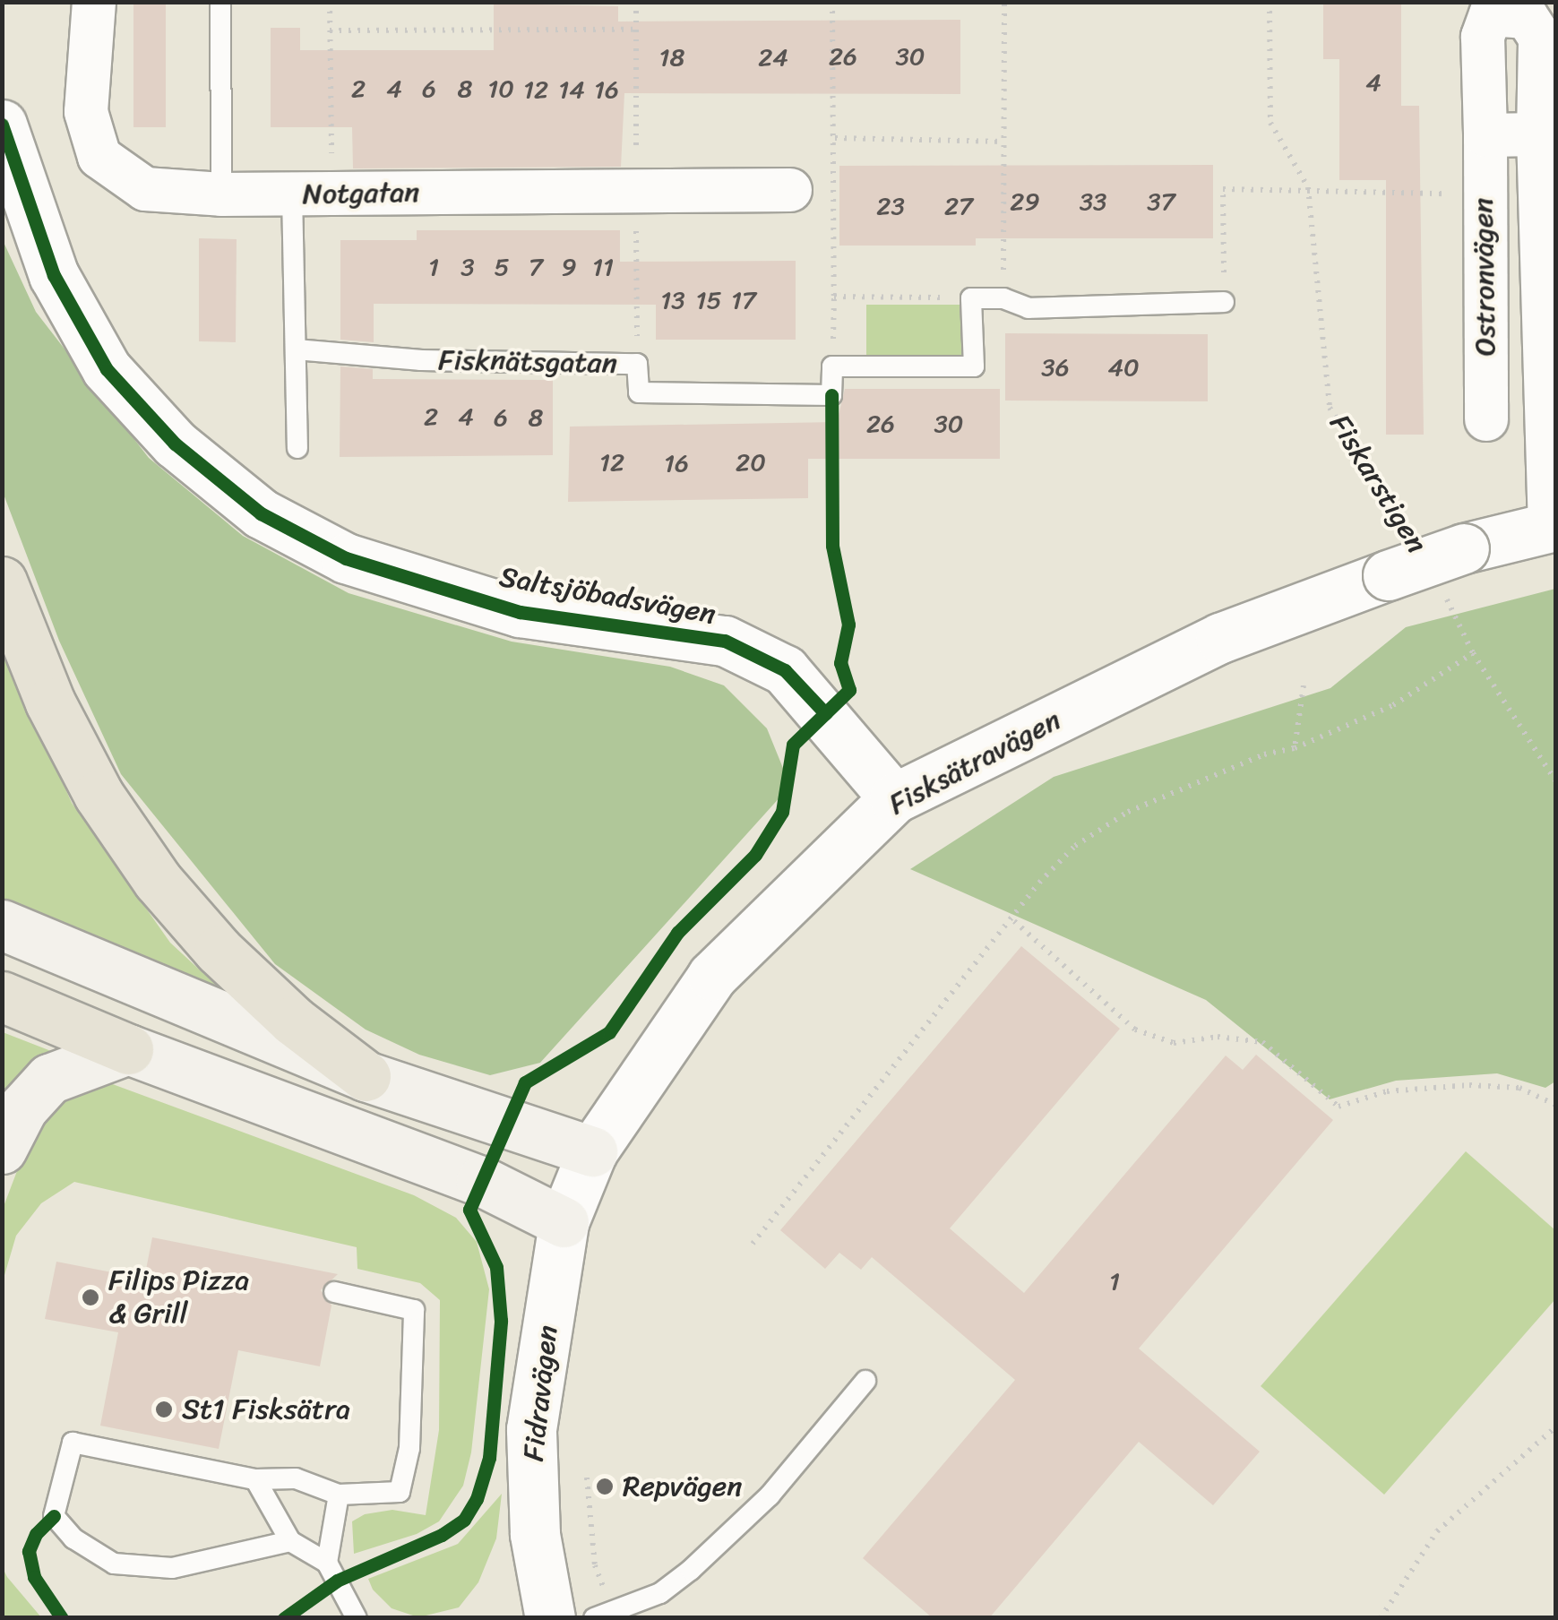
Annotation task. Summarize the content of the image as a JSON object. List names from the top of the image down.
{
  "streets": {
    "street": [
      "Notgatan",
      "Ostronvägen",
      "Saltsjöbadsvägen",
      "Fisksätravägen",
      "Fidravägen"
    ],
    "lane": ["Fisknätsgatan"],
    "path": ["Fiskarstigen"]
  },
  "crossings": [
    ["Ostronvägen", "Fisksätravägen"],
    ["Fiskarstigen", "Fisksätravägen"],
    ["Saltsjöbadsvägen", "Fisksätravägen"],
    ["Fisksätravägen", "Fidravägen"]
  ],
  "places": ["Filips Pizza & Grill", "St1 Fisksätra", "Repvägen"],
  "house_numbers": [
    "26",
    "30",
    "18",
    "24",
    "4",
    "2",
    "4",
    "6",
    "8",
    "10",
    "12",
    "14",
    "16",
    "29",
    "33",
    "37",
    "23",
    "27",
    "1",
    "3",
    "5",
    "7",
    "9",
    "11",
    "13",
    "15",
    "17",
    "36",
    "40",
    "2",
    "4",
    "6",
    "8",
    "26",
    "30",
    "12",
    "20",
    "16",
    "1"
  ]
}
